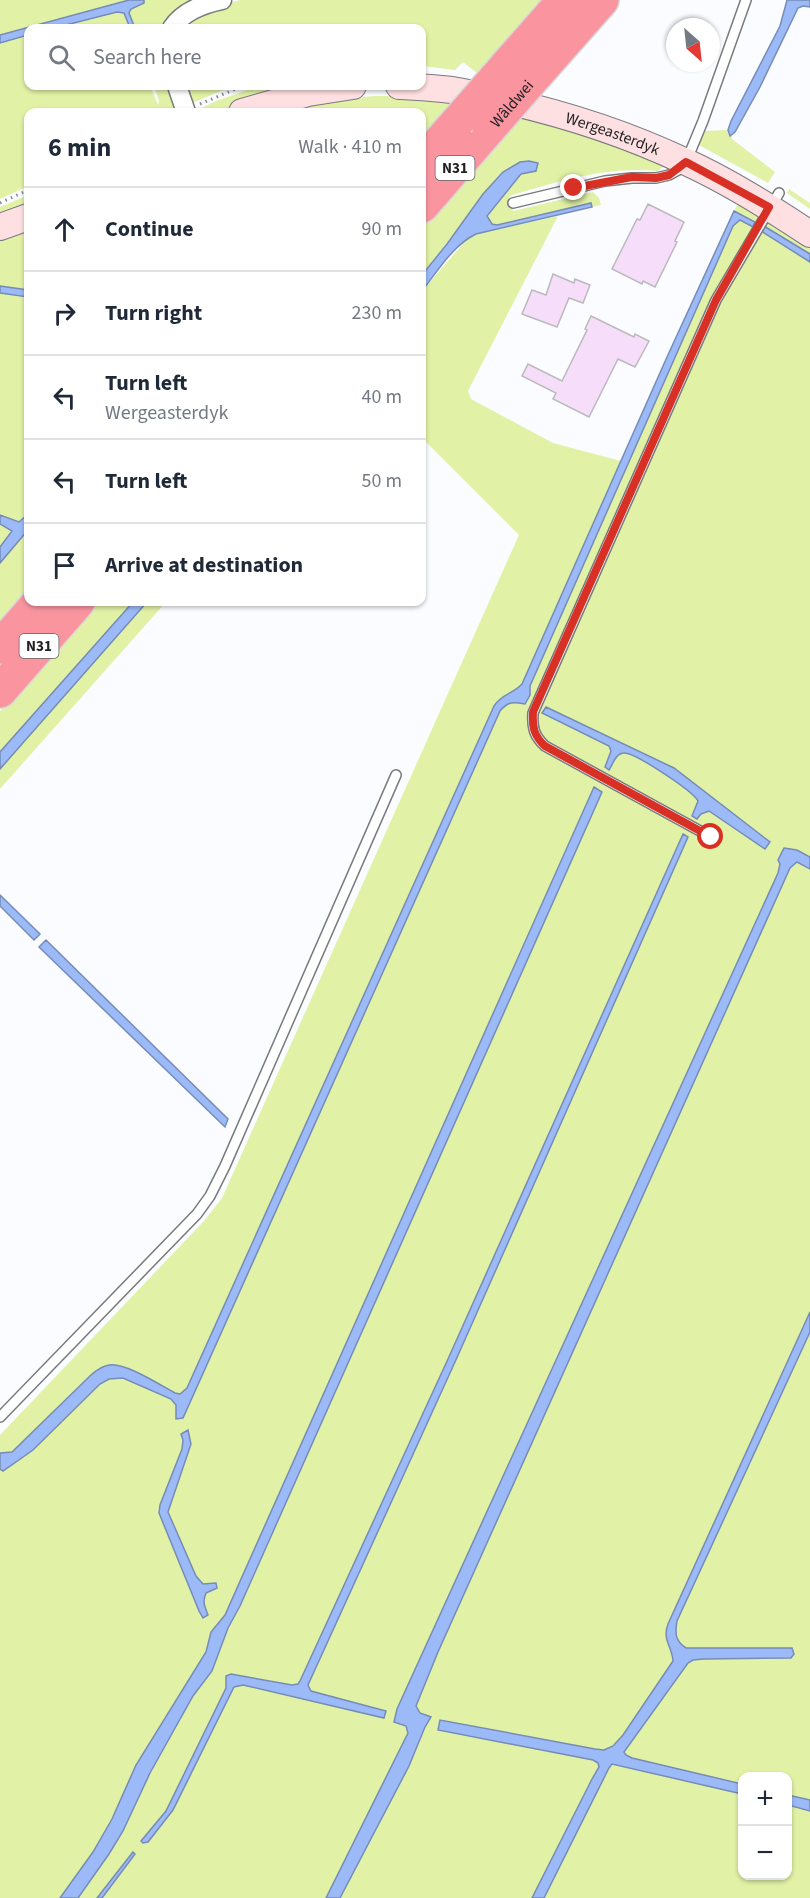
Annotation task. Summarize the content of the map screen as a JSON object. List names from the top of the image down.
{
  "streets": {
    "highway": ["Wâldwei", "N31"],
    "street": ["Wergeasterdyk"]
  },
  "north": "bottom right",
  "page": {
    "search": "Search here",
    "heading": ["6 min", "Walk · 410 m"],
    "list": [
      ["Continue", "90 m"],
      ["Turn right", "230 m"],
      ["Turn left", "Wergeasterdyk", "40 m"],
      ["Turn left", "50 m"],
      "Arrive at destination"
    ],
    "map_buttons": ["+", "−"]
  }
}
